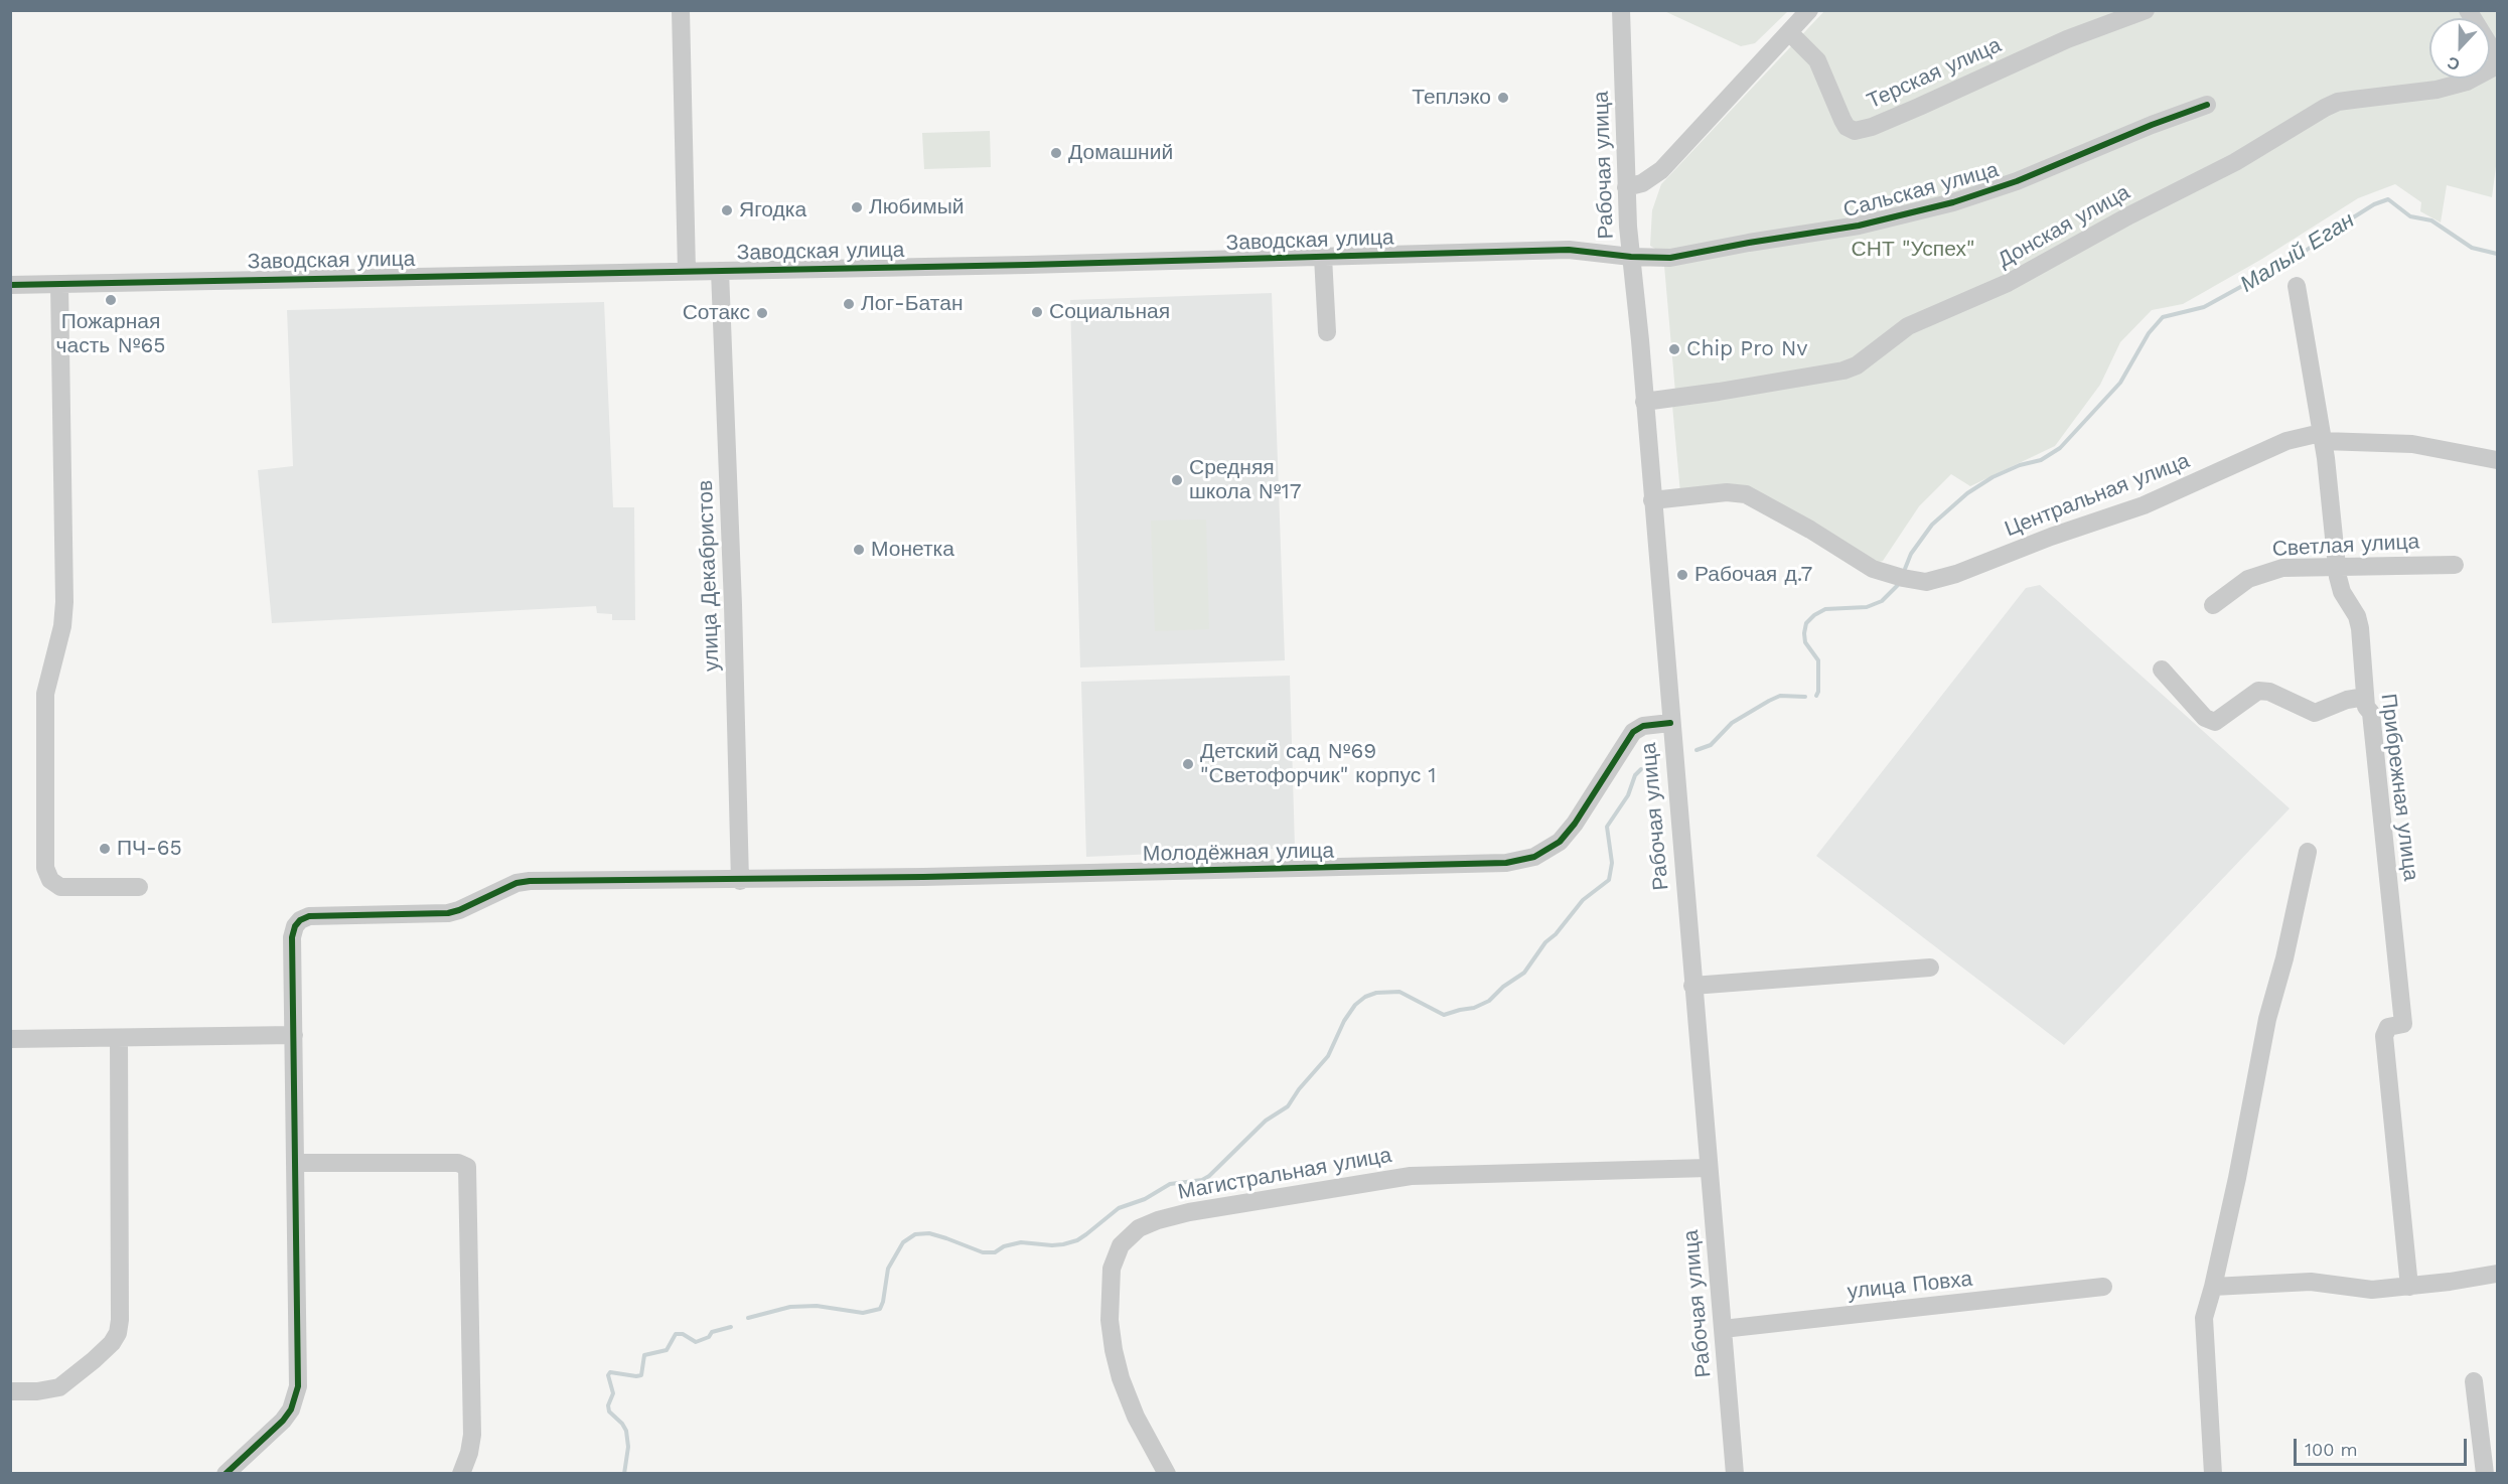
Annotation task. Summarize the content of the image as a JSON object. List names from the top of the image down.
{
  "streets": {
    "street": [
      "Терская улица",
      "Рабочая улица",
      "Сальская улица",
      "Донская улица",
      "Заводская улица",
      "Центральная улица",
      "Светлая улица",
      "улица Декабристов",
      "Прибрежная улица",
      "Молодёжная улица",
      "Магистральная улица",
      "улица Повха"
    ]
  },
  "crossings": [
    ["Рабочая улица", "Сальская улица"],
    ["Рабочая улица", "Донская улица"],
    ["Рабочая улица", "Заводская улица"],
    ["Рабочая улица", "Центральная улица"],
    ["Рабочая улица", "Молодёжная улица"],
    ["Рабочая улица", "Магистральная улица"],
    ["Рабочая улица", "улица Повха"],
    ["Сальская улица", "Заводская улица"],
    ["Заводская улица", "улица Декабристов"],
    ["Центральная улица", "Прибрежная улица"],
    ["Светлая улица", "Прибрежная улица"],
    ["улица Декабристов", "Молодёжная улица"]
  ],
  "water": ["Малый Еган"],
  "parks": ["СНТ \"Успех\""],
  "places": [
    "Теплэко",
    "Домашний",
    "Любимый",
    "Ягодка",
    "Пожарная часть №65",
    "Лог-Батан",
    "Социальная",
    "Сотакс",
    "Chip Pro Nv",
    "Средняя школа №17",
    "Монетка",
    "Рабочая д.7",
    "Детский сад №69 \"Светофорчик\" корпус 1",
    "ПЧ-65"
  ],
  "scale_bar": "100 m",
  "north": "bottom"
}
